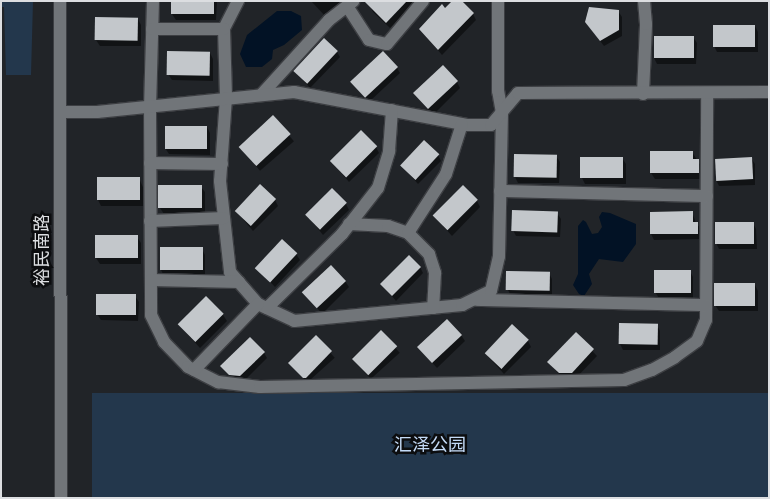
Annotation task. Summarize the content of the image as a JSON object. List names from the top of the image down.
{
  "streets": {
    "street": ["裕民南路"]
  },
  "parks": ["汇泽公园"]
}
